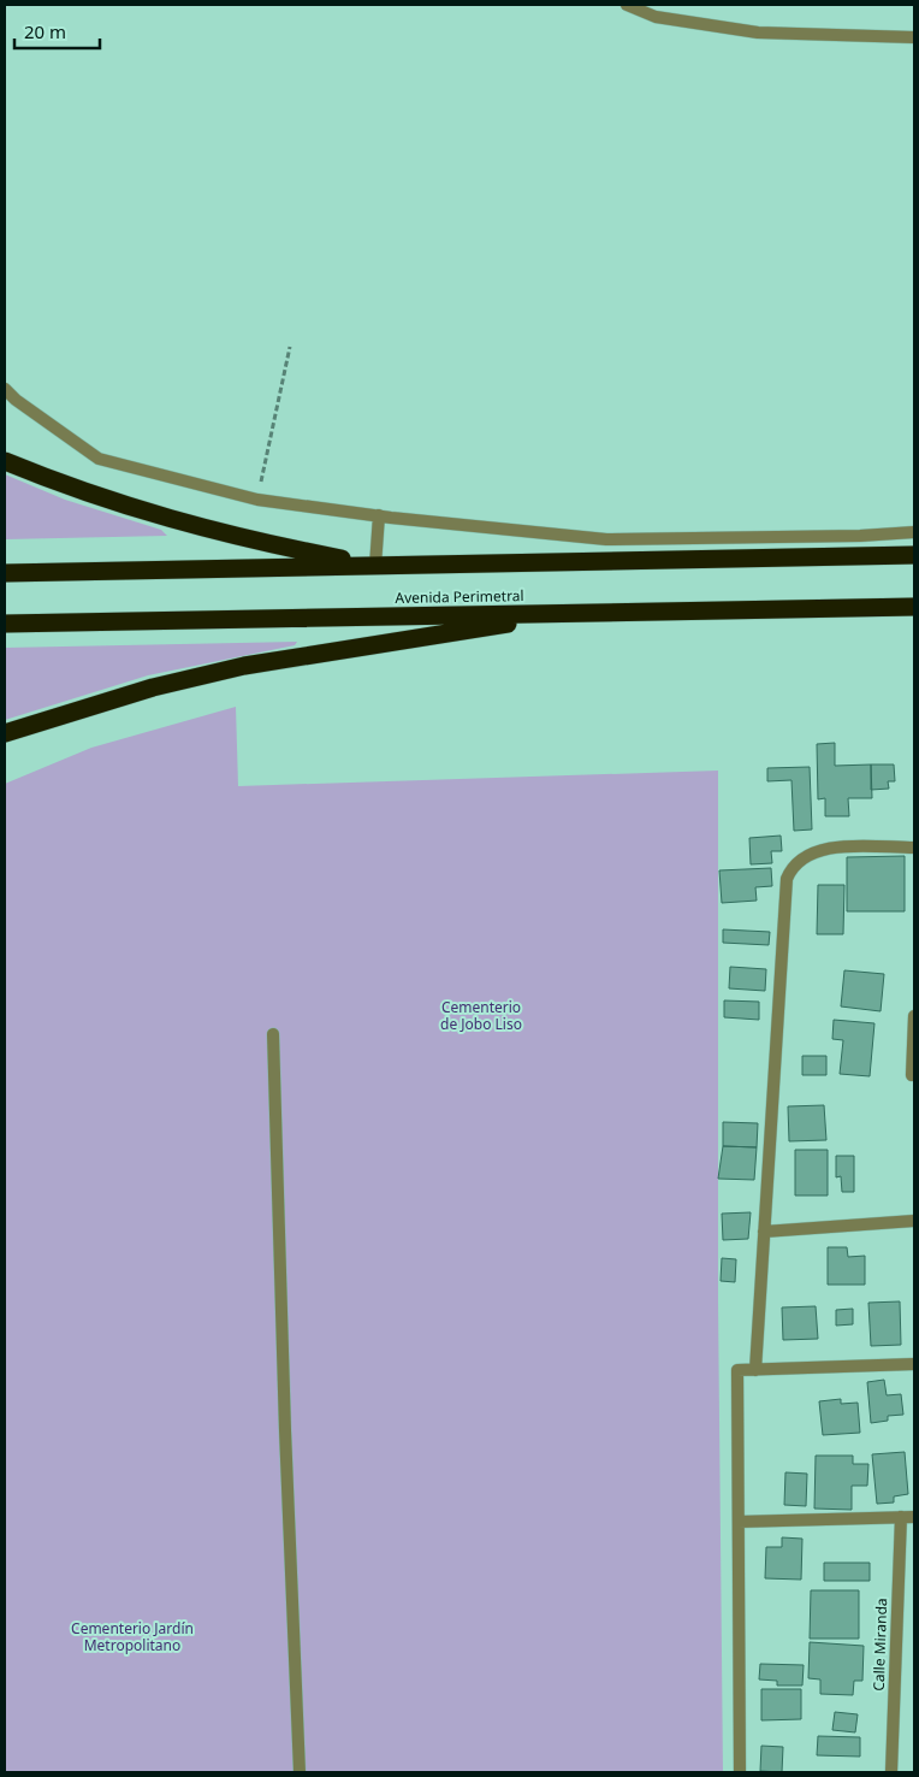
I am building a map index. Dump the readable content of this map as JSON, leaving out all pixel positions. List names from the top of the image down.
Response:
{
  "streets": {
    "highway": ["Avenida Perimetral"],
    "street": ["Calle Miranda"]
  },
  "parks": ["Cementerio de Jobo Liso", "Cementerio Jardín Metropolitano"],
  "scale_bar": "20 m"
}
